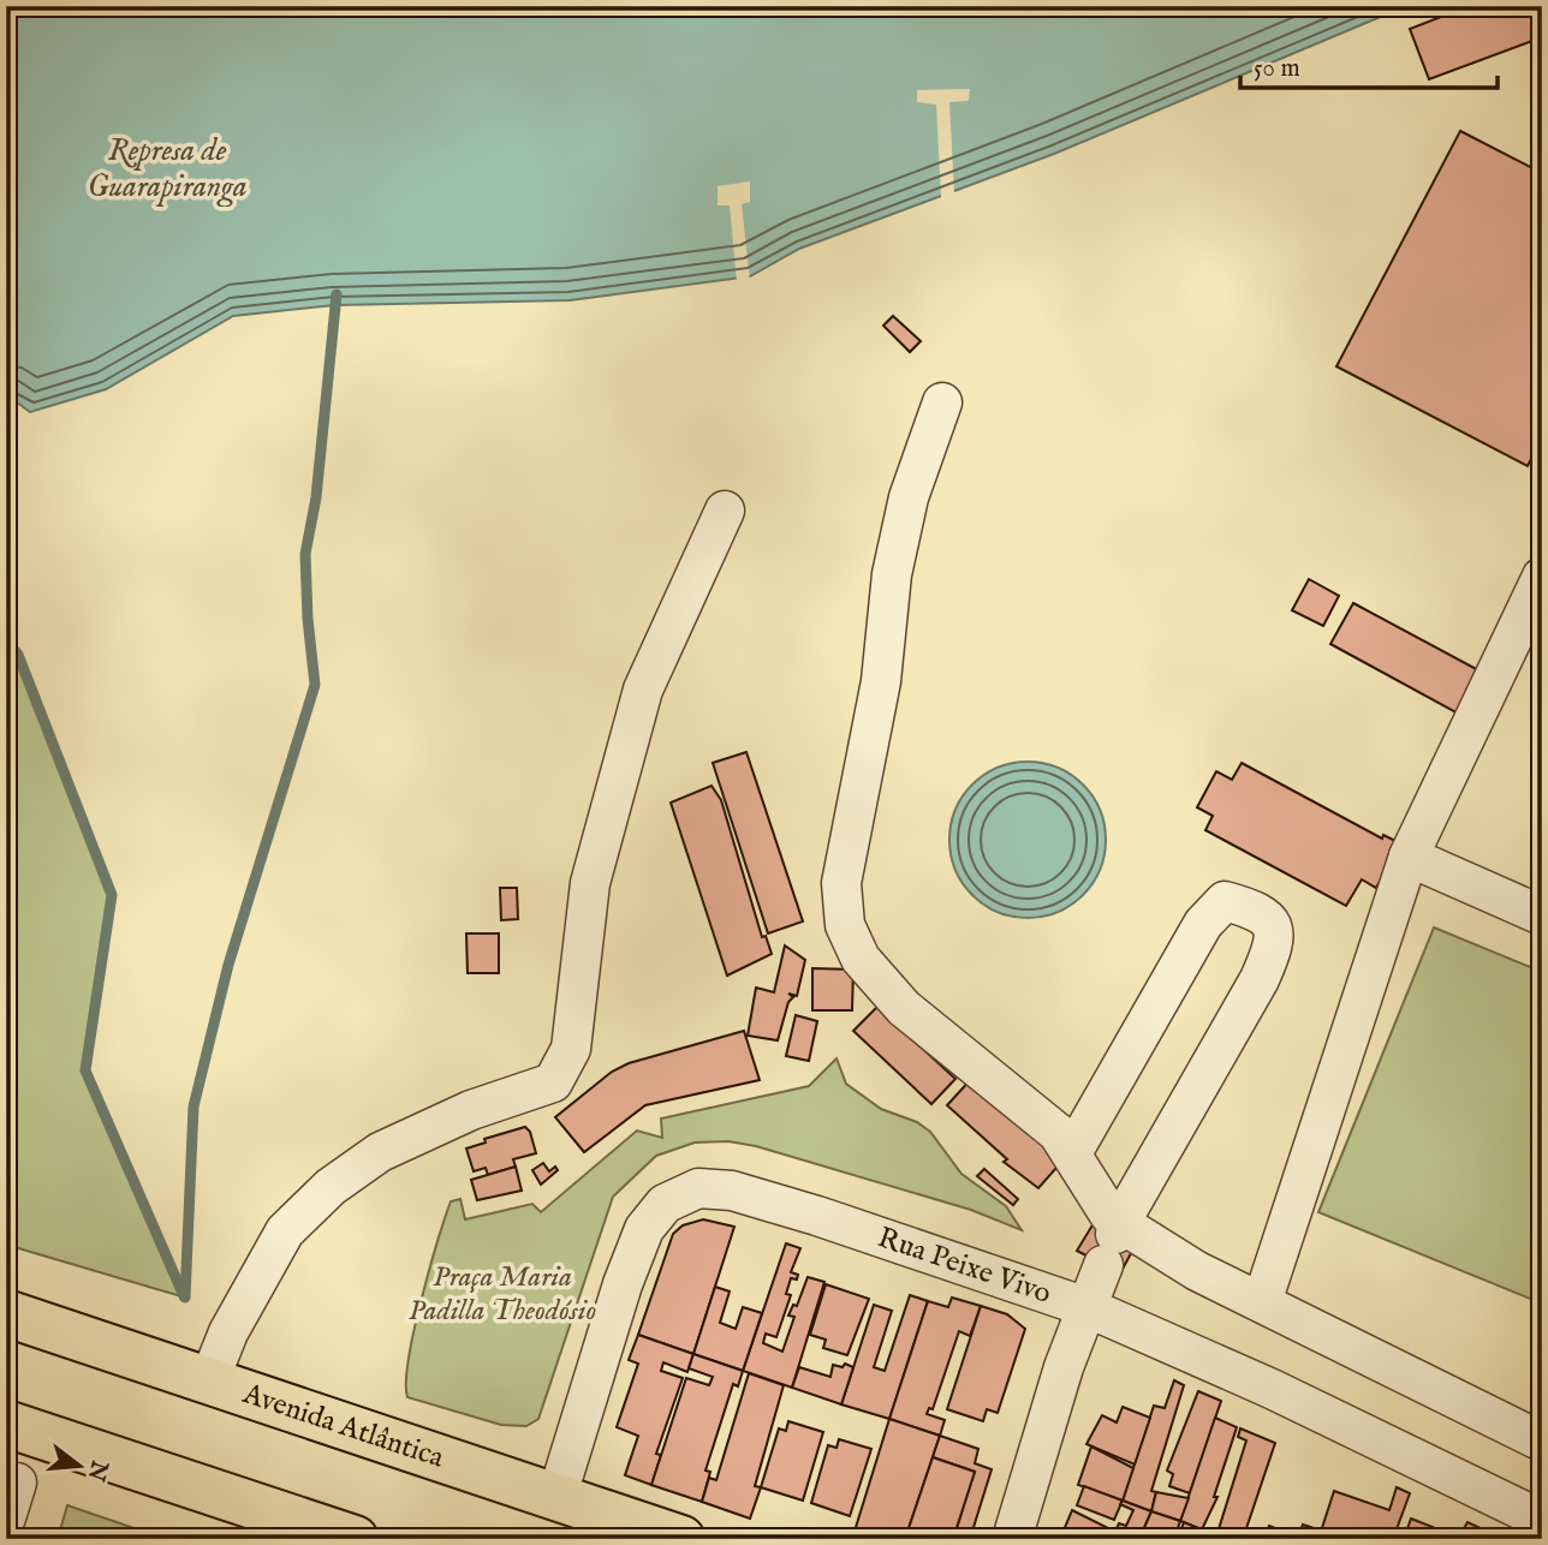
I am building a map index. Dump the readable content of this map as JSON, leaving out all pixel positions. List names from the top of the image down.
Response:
{
  "streets": {
    "main road": ["Avenida Atlântica"],
    "street": ["Rua Peixe Vivo"]
  },
  "crossings": [
    ["Rua Peixe Vivo", "Avenida Atlântica"]
  ],
  "water": ["Represa de Guarapiranga"],
  "parks": ["Praça Maria Padilla Theodósio"],
  "scale_bar": "50 m",
  "north": "right"
}
